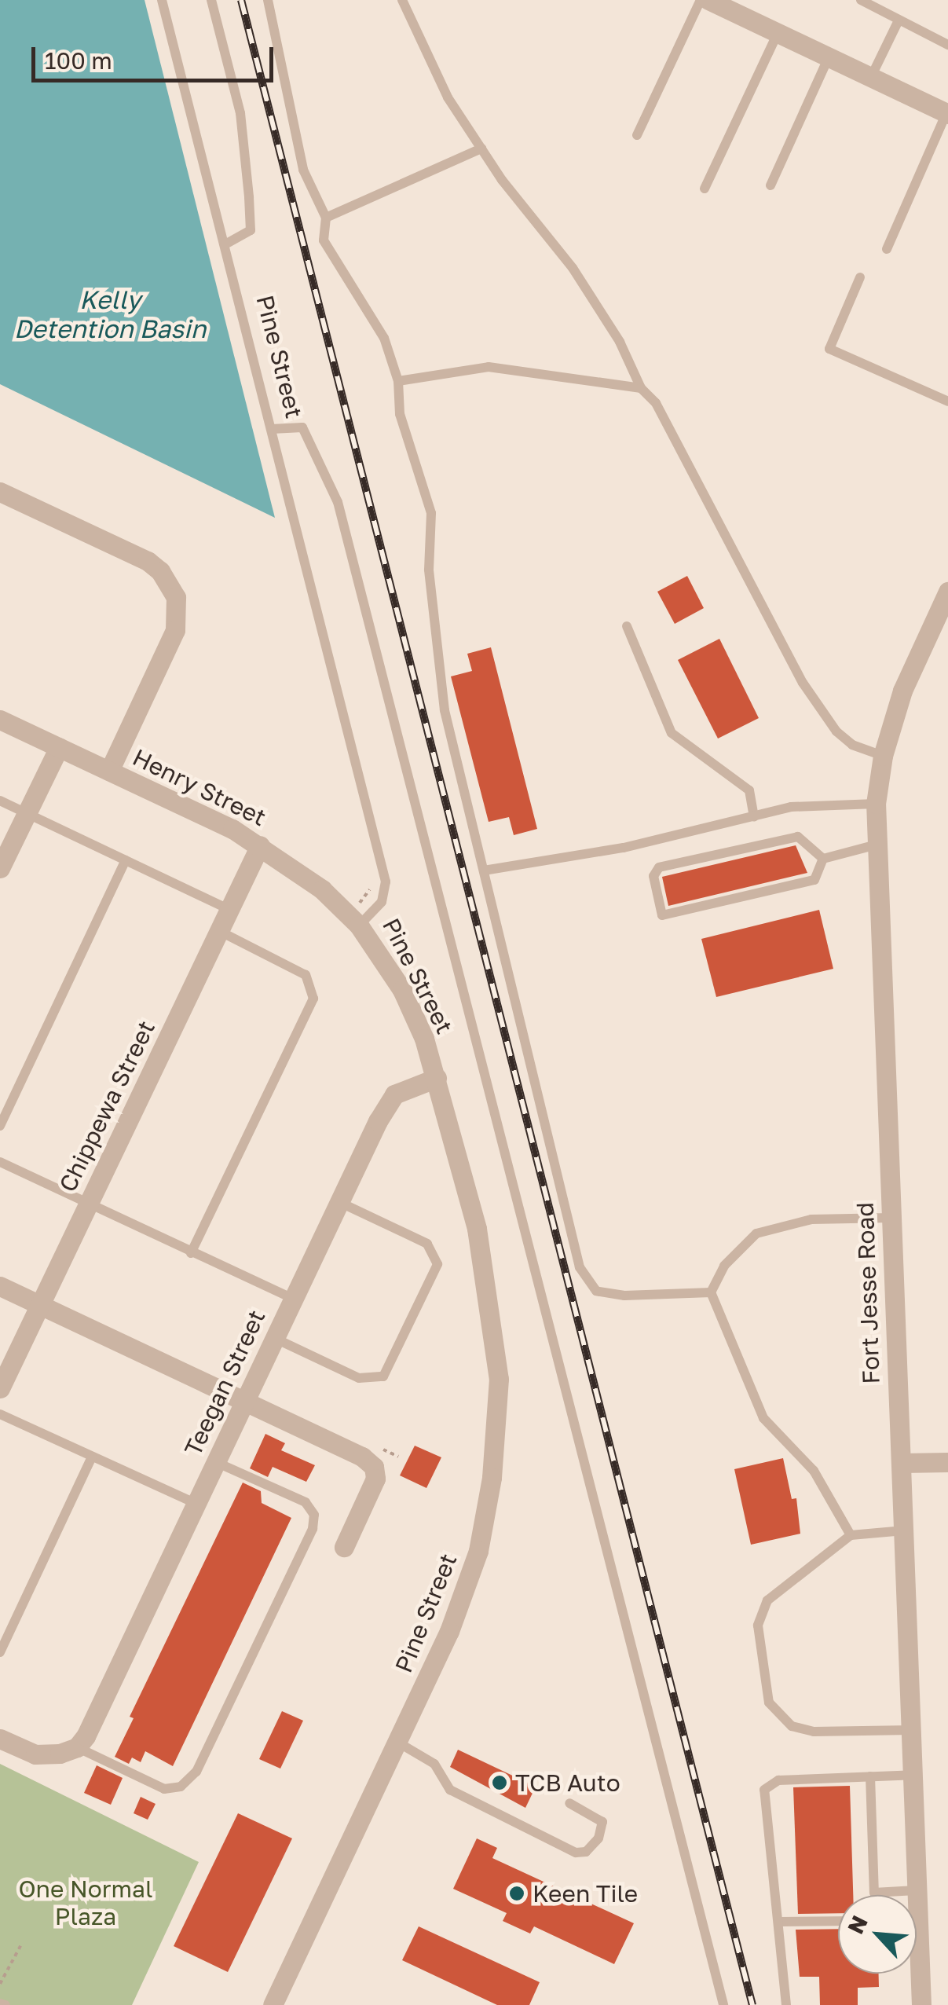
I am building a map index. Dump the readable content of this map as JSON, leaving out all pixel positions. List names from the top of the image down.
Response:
{
  "streets": {
    "street": [
      "Pine Street",
      "Henry Street",
      "Chippewa Street",
      "Fort Jesse Road",
      "Teegan Street"
    ]
  },
  "crossings": [
    ["Pine Street", "Henry Street"],
    ["Pine Street", "Teegan Street"],
    ["Henry Street", "Chippewa Street"]
  ],
  "water": ["Kelly Detention Basin"],
  "parks": ["One Normal Plaza"],
  "places": ["TCB Auto", "Keen Tile"],
  "scale_bar": "100 m",
  "north": "top left"
}
